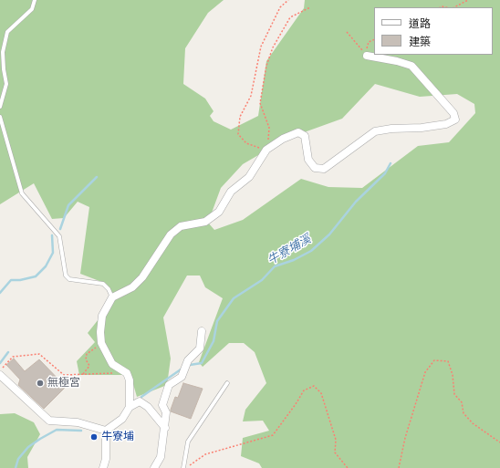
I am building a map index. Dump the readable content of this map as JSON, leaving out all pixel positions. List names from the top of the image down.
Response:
{
  "water": ["牛寮埔溪"],
  "places": ["無極宮", "牛寮埔"],
  "legend": ["道路", "建築"]
}
